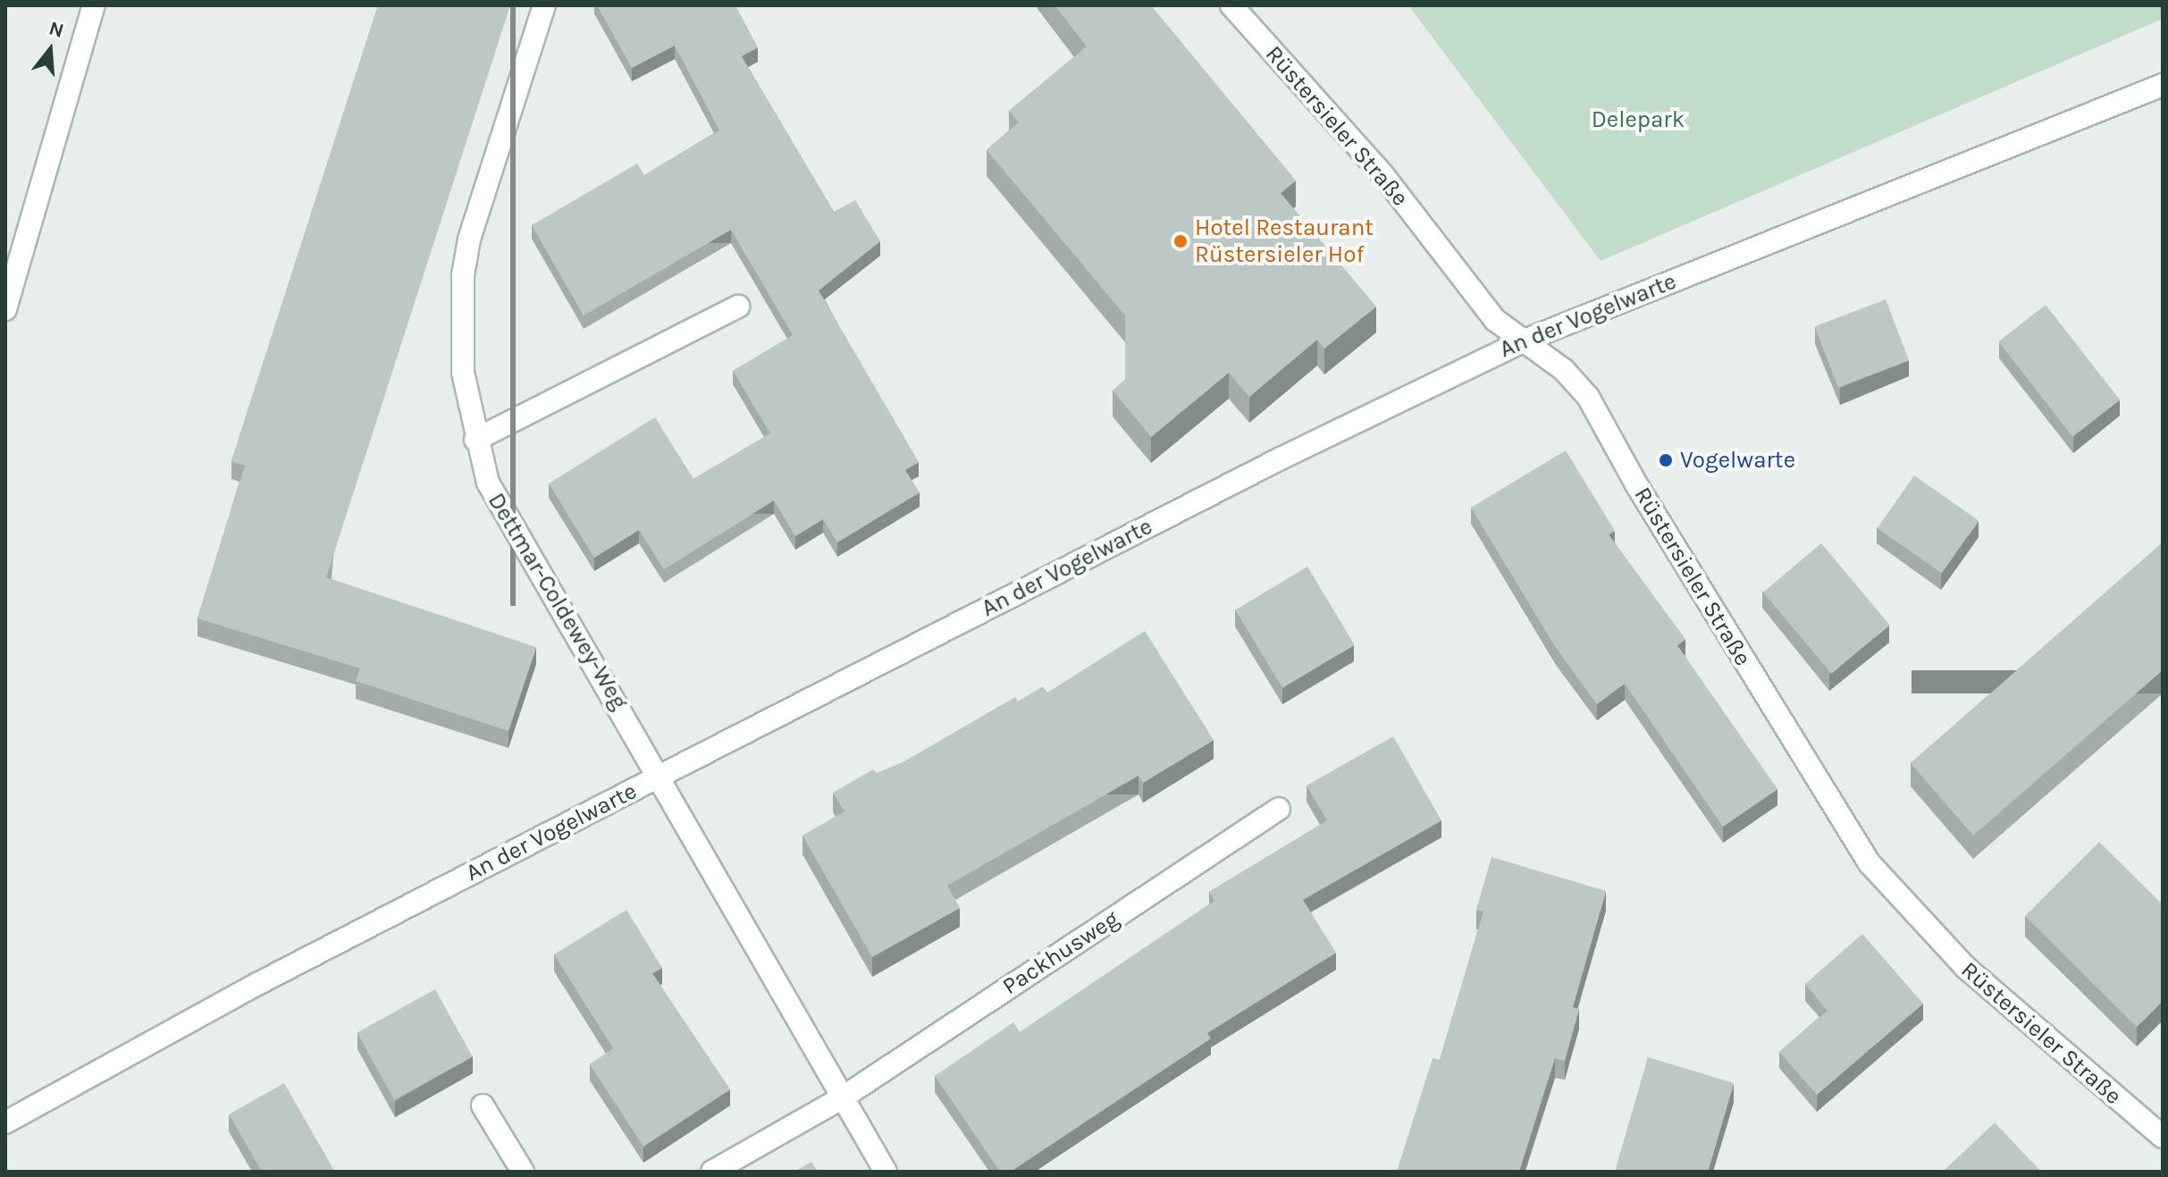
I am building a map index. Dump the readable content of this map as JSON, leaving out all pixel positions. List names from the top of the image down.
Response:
{
  "streets": {
    "street": [
      "Rüstersieler Straße",
      "An der Vogelwarte",
      "Dettmar-Coldewey-Weg",
      "Packhusweg"
    ]
  },
  "crossings": [
    ["Rüstersieler Straße", "An der Vogelwarte"],
    ["An der Vogelwarte", "Dettmar-Coldewey-Weg"]
  ],
  "parks": ["Delepark"],
  "places": ["Hotel Restaurant Rüstersieler Hof", "Vogelwarte"],
  "north": "top"
}
